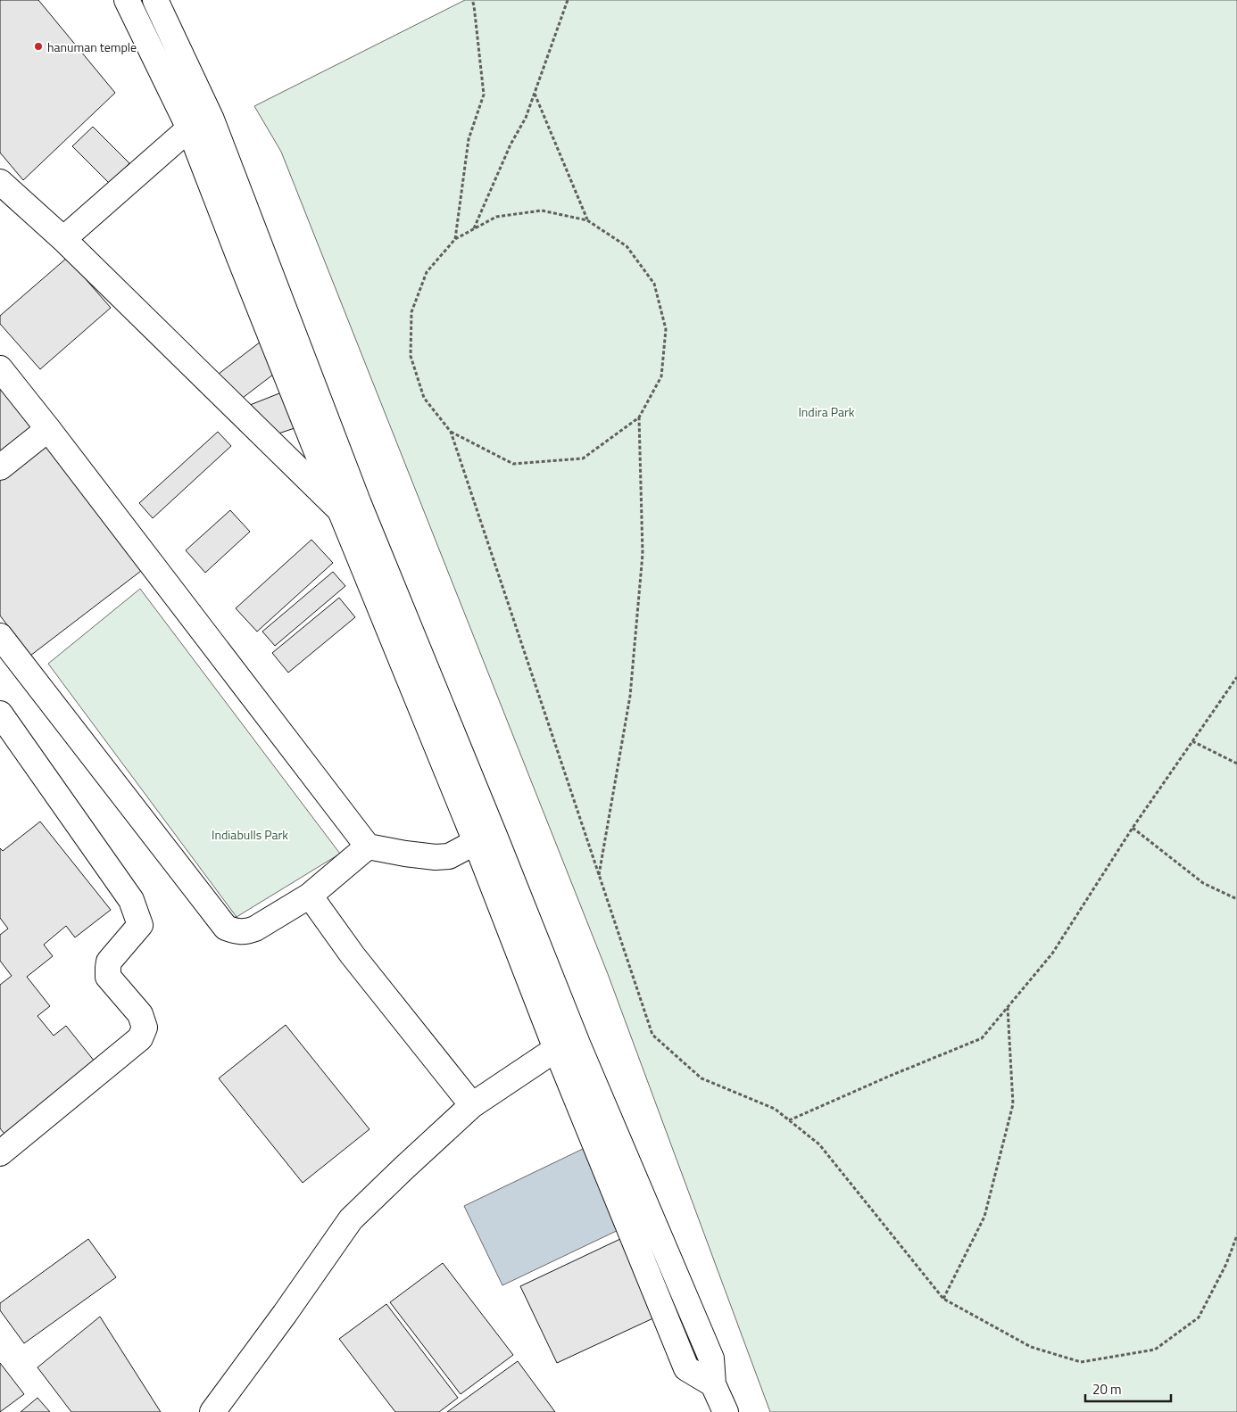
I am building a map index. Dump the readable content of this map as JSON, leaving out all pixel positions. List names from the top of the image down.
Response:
{
  "parks": ["Indira Park", "Indiabulls Park"],
  "places": ["hanuman temple"],
  "scale_bar": "20 m"
}
